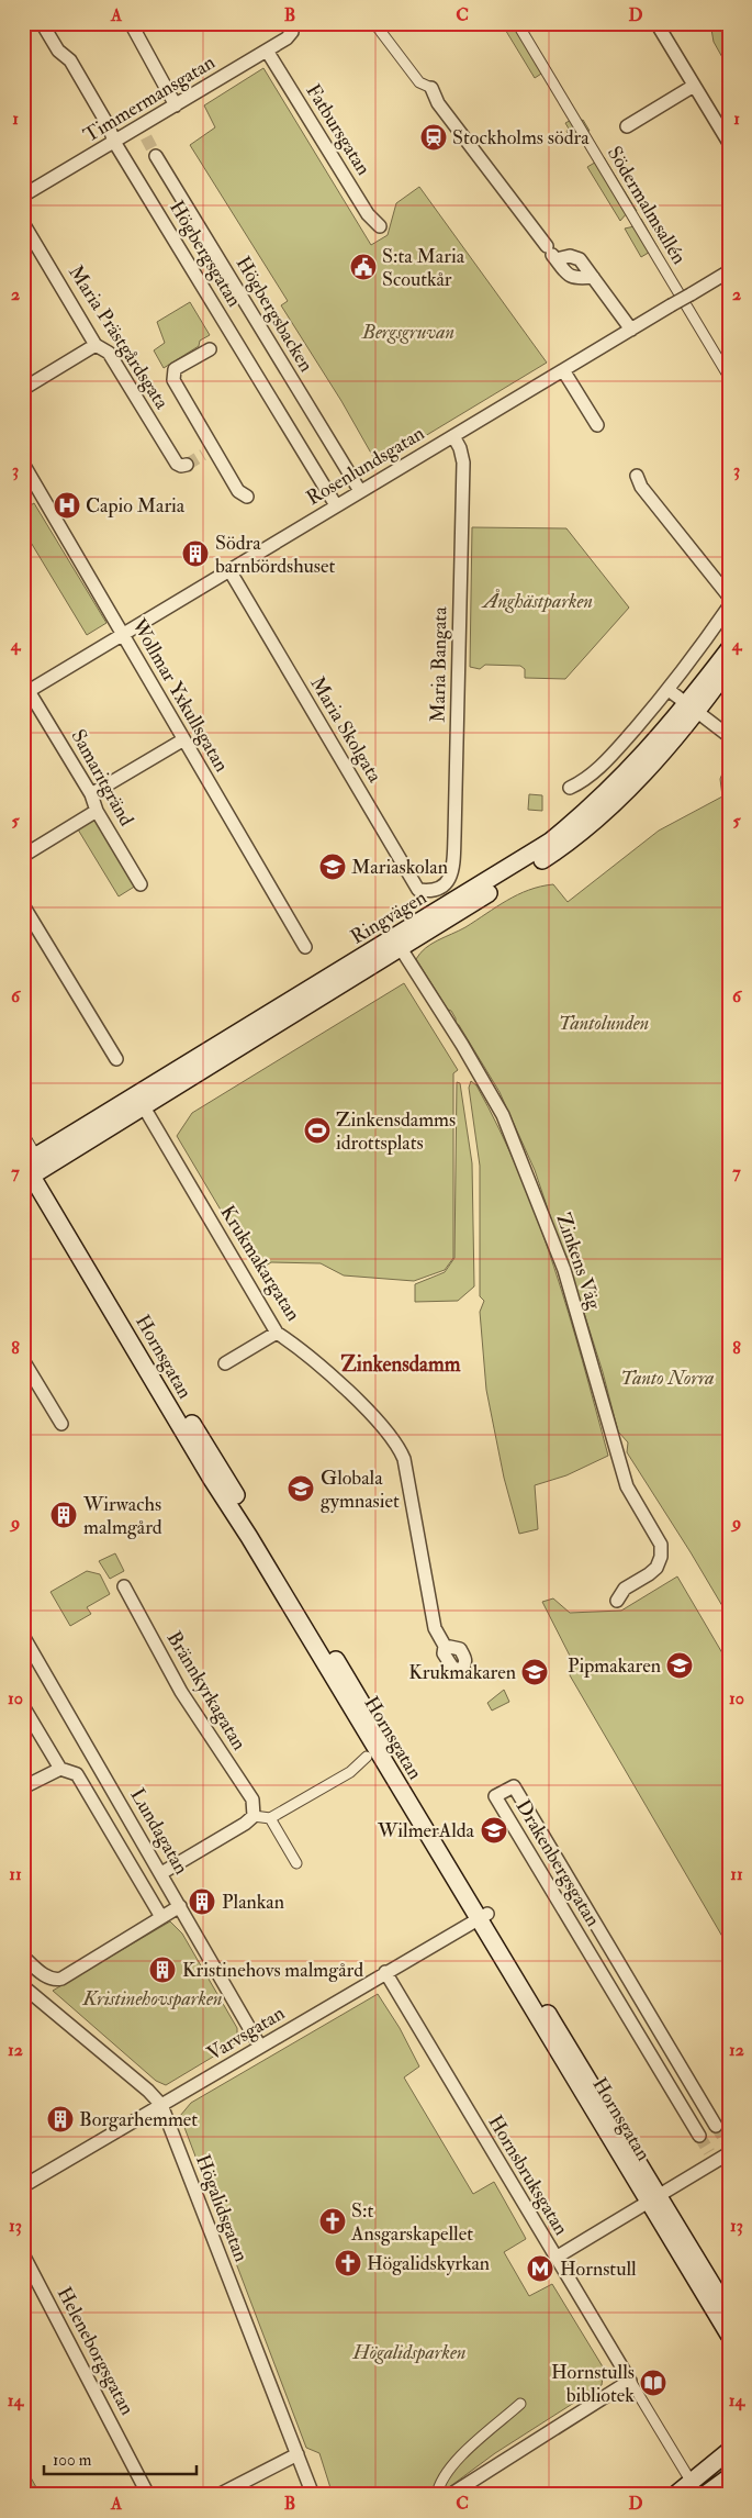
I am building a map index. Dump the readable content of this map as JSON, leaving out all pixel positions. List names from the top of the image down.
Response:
{
  "streets": {
    "main road": ["Ringvägen", "Hornsgatan"],
    "street": [
      "Timmermansgatan",
      "Fatbursgatan",
      "Södermalmsallén",
      "Högbergsgatan",
      "Högbergsbacken",
      "Maria Prästgårdsgata",
      "Rosenlundsgatan",
      "Maria Bangata",
      "Wollmar Yxkullsgatan",
      "Maria Skolgata",
      "Samaritgränd",
      "Zinkens Väg",
      "Krukmakargatan",
      "Brännkyrkagatan",
      "Lundagatan",
      "Drakenbergsgatan",
      "Varvsgatan",
      "Hornsbruksgatan",
      "Högalidsgatan",
      "Heleneborgsgatan"
    ]
  },
  "crossings": [
    ["Timmermansgatan", "Fatbursgatan"],
    ["Timmermansgatan", "Högbergsgatan"],
    ["Högbergsgatan", "Rosenlundsgatan"],
    ["Högbergsbacken", "Rosenlundsgatan"],
    ["Rosenlundsgatan", "Maria Bangata"],
    ["Rosenlundsgatan", "Wollmar Yxkullsgatan"],
    ["Rosenlundsgatan", "Maria Skolgata"],
    ["Rosenlundsgatan", "Samaritgränd"],
    ["Maria Bangata", "Maria Skolgata"],
    ["Ringvägen", "Zinkens Väg"],
    ["Ringvägen", "Krukmakargatan"],
    ["Ringvägen", "Hornsgatan"],
    ["Hornsgatan", "Varvsgatan"],
    ["Lundagatan", "Varvsgatan"],
    ["Varvsgatan", "Hornsbruksgatan"],
    ["Varvsgatan", "Högalidsgatan"]
  ],
  "districts": ["Zinkensdamm"],
  "parks": [
    "Bergsgruvan",
    "Ånghästparken",
    "Tantolunden",
    "Tanto Norra",
    "Kristinehovsparken",
    "Högalidsparken"
  ],
  "places": {
    "station": ["Stockholms södra"],
    "public building": ["S:ta Maria Scoutkår"],
    "hospital": ["Capio Maria"],
    "building": [
      "Södra barnbördshuset",
      "Wirwachs malmgård",
      "Plankan",
      "Kristinehovs malmgård",
      "Borgarhemmet"
    ],
    "school or university": [
      "Mariaskolan",
      "Globala gymnasiet",
      "Pipmakaren",
      "Krukmakaren",
      "WilmerAlda"
    ],
    "sports": ["Zinkensdamms idrottsplats"],
    "church": ["S:t Ansgarskapellet", "Högalidskyrkan"],
    "metro station": ["Hornstull"],
    "library": ["Hornstulls bibliotek"]
  },
  "scale_bar": "100 m",
  "grid": {
    "columns": [
      "A",
      "B",
      "C",
      "D"
    ],
    "rows": [
      "1",
      "2",
      "3",
      "4",
      "5",
      "6",
      "7",
      "8",
      "9",
      "10",
      "11",
      "12",
      "13",
      "14"
    ]
  }
}
